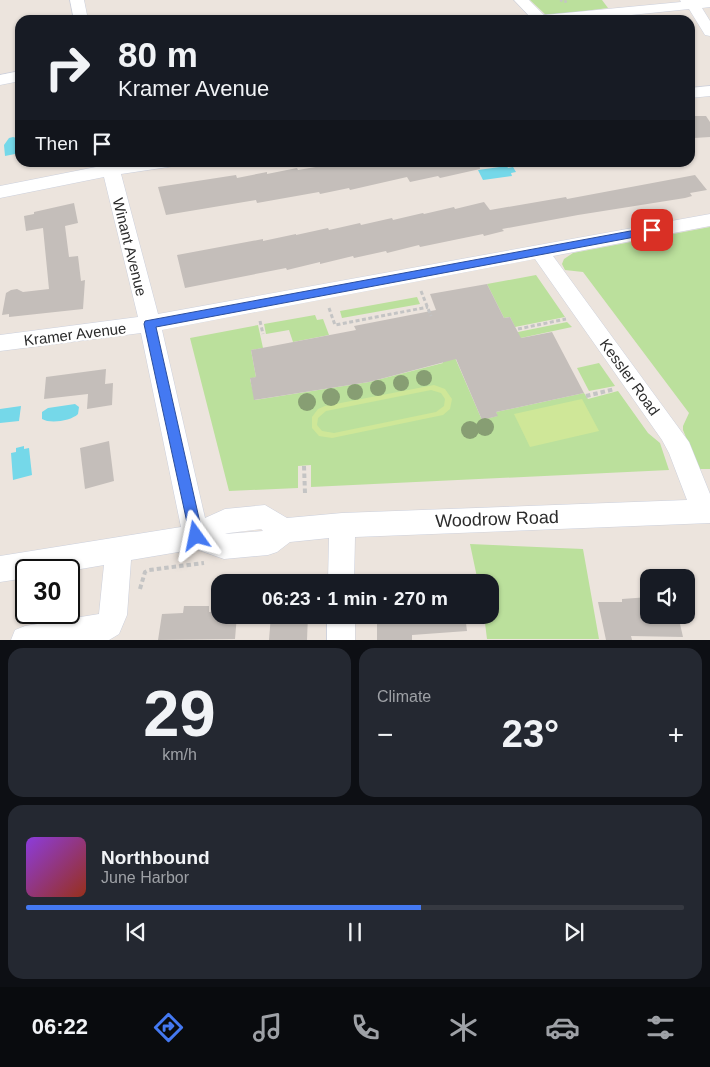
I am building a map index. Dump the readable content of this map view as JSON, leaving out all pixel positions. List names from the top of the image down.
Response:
{
  "streets": {
    "street": [
      "Winant Avenue",
      "Kramer Avenue",
      "Kessler Road",
      "Woodrow Road"
    ]
  },
  "crossings": [
    ["Winant Avenue", "Kramer Avenue"],
    ["Winant Avenue", "Woodrow Road"],
    ["Kramer Avenue", "Kessler Road"],
    ["Kessler Road", "Woodrow Road"]
  ],
  "page": {
    "turn": ["80 m", "Kramer Avenue"],
    "then": "Then",
    "limit": "30",
    "trip": "06:23 · 1 min · 270 m",
    "tile": [
      ["29", "km/h"],
      "Climate"
    ],
    "heat": ["−", "23°", "+"],
    "song": ["Northbound", "June Harbor"],
    "tabs": "06:22"
  }
}
